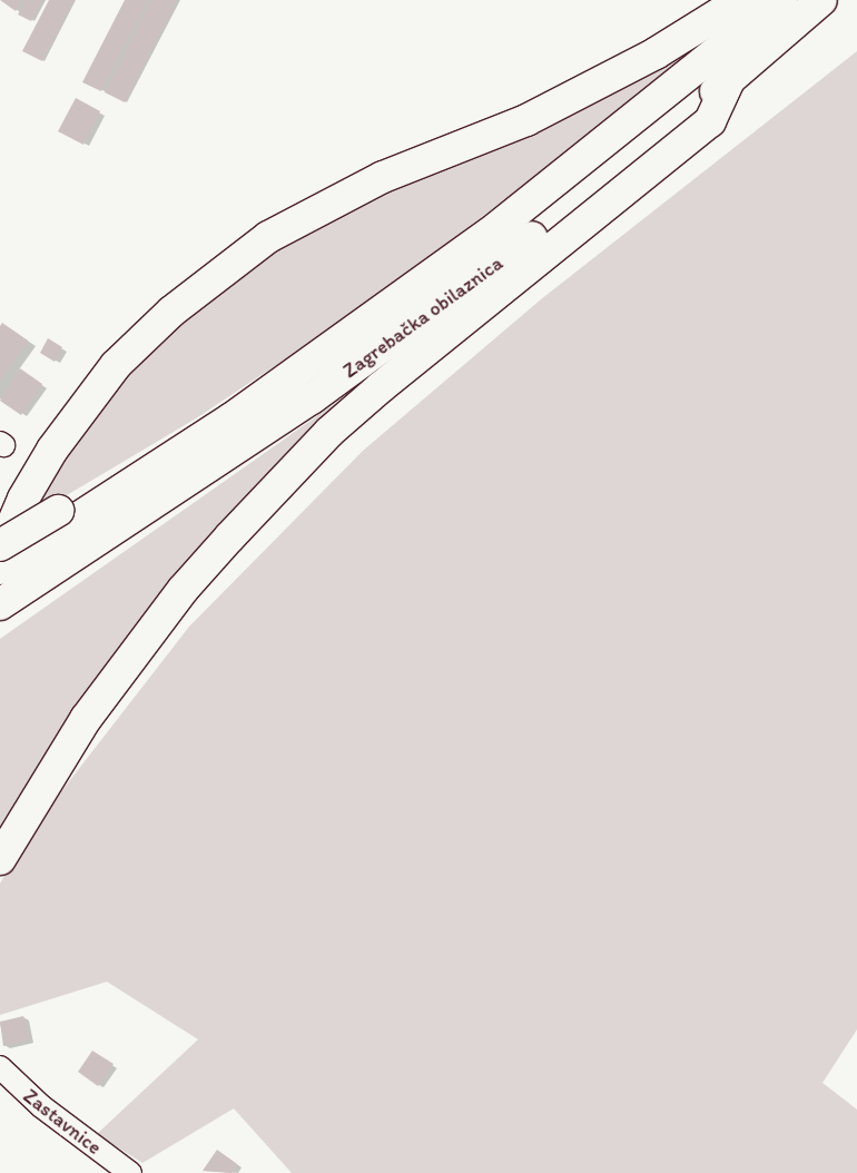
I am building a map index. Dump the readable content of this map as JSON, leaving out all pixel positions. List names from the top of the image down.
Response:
{
  "streets": {
    "highway": ["Zagrebačka obilaznica"],
    "street": ["Zastavnice"]
  }
}
